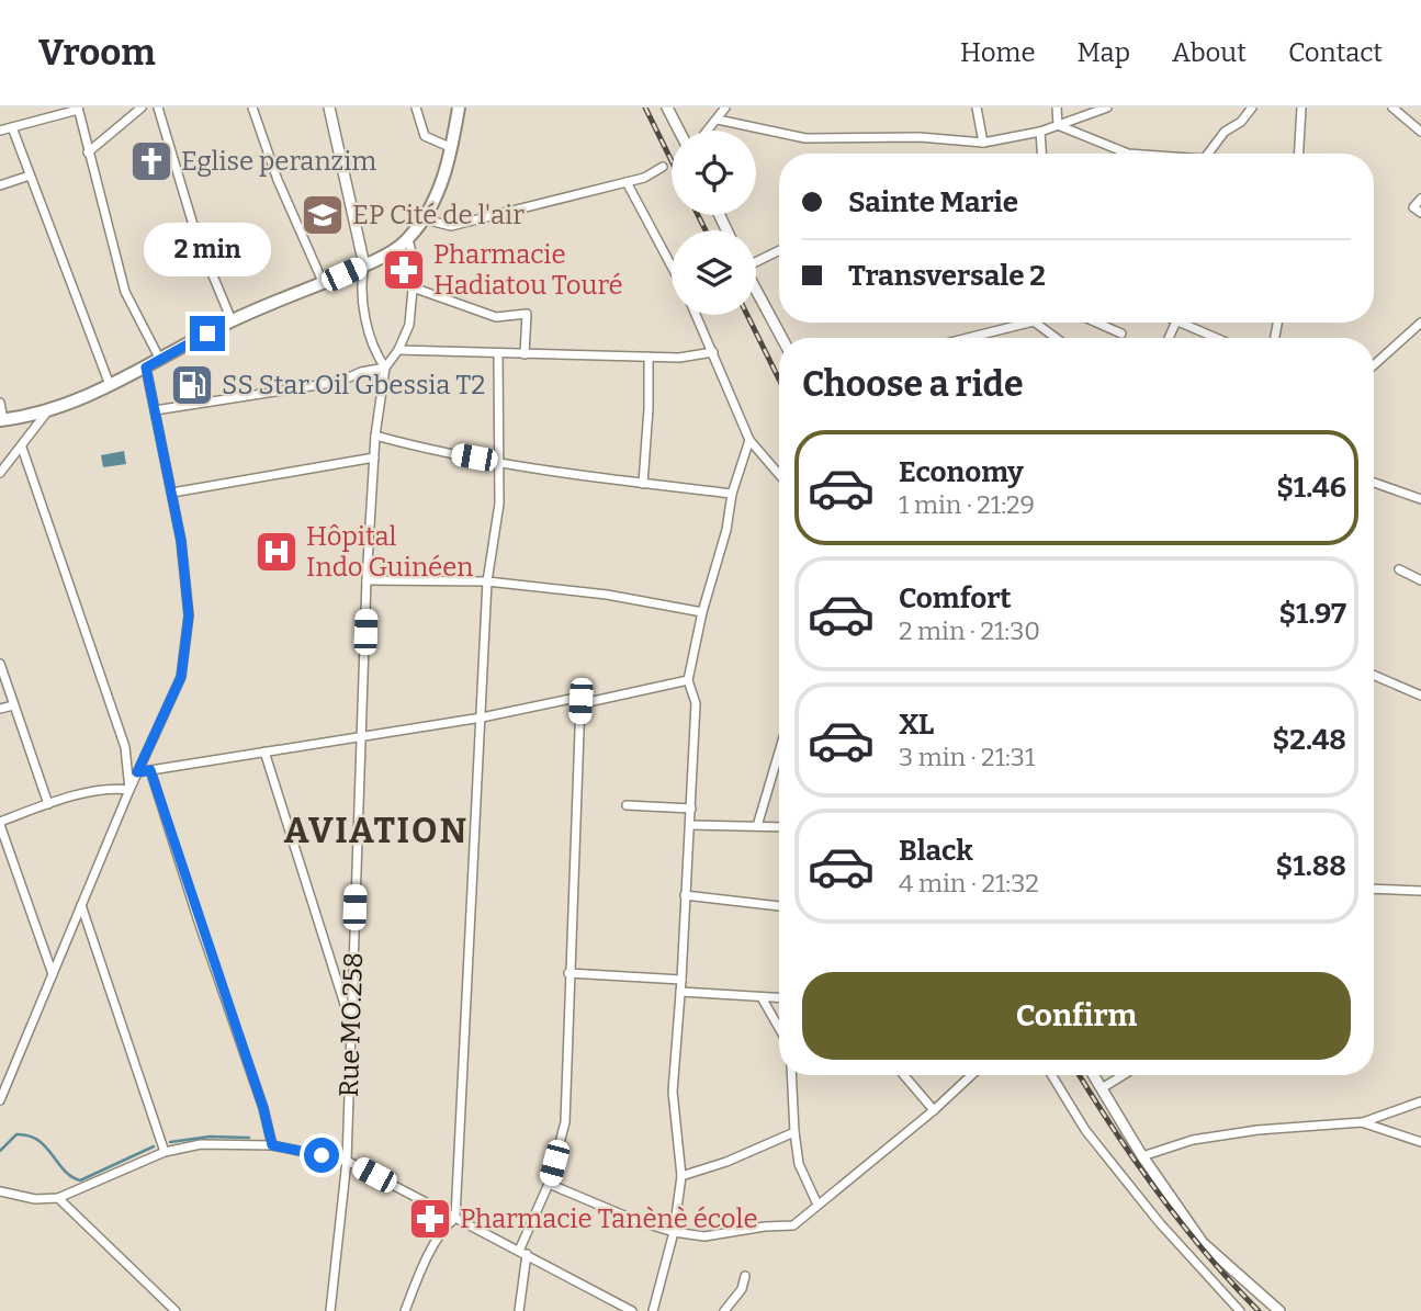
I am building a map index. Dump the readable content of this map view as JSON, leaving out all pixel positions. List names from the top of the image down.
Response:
{
  "streets": {
    "street": ["Rue MO.258"]
  },
  "districts": ["AVIATION"],
  "places": {
    "church": ["Eglise peranzim"],
    "school or university": ["EP Cité de l'air"],
    "pharmacy": ["Pharmacie Hadiatou Touré", "Pharmacie Tanènè école"],
    "fuel station": ["SS Star Oil Gbessia T2"],
    "hospital": ["Hôpital Indo Guinéen"]
  },
  "page": {
    "header": "Vroom",
    "nav": [
      "Home",
      "Map",
      "About",
      "Contact"
    ],
    "banner": ["Sainte Marie", "Transversale 2"],
    "bubble": "2 min",
    "heading": "Choose a ride",
    "list": [
      {
        "name": "Economy",
        "note": "1 min · 21:29",
        "value": "$1.46"
      },
      {
        "name": "Comfort",
        "note": "2 min · 21:30",
        "value": "$1.97"
      },
      {
        "name": "XL",
        "note": "3 min · 21:31",
        "value": "$2.48"
      },
      {
        "name": "Black",
        "note": "4 min · 21:32",
        "value": "$1.88"
      }
    ],
    "buttons": "Confirm"
  }
}
